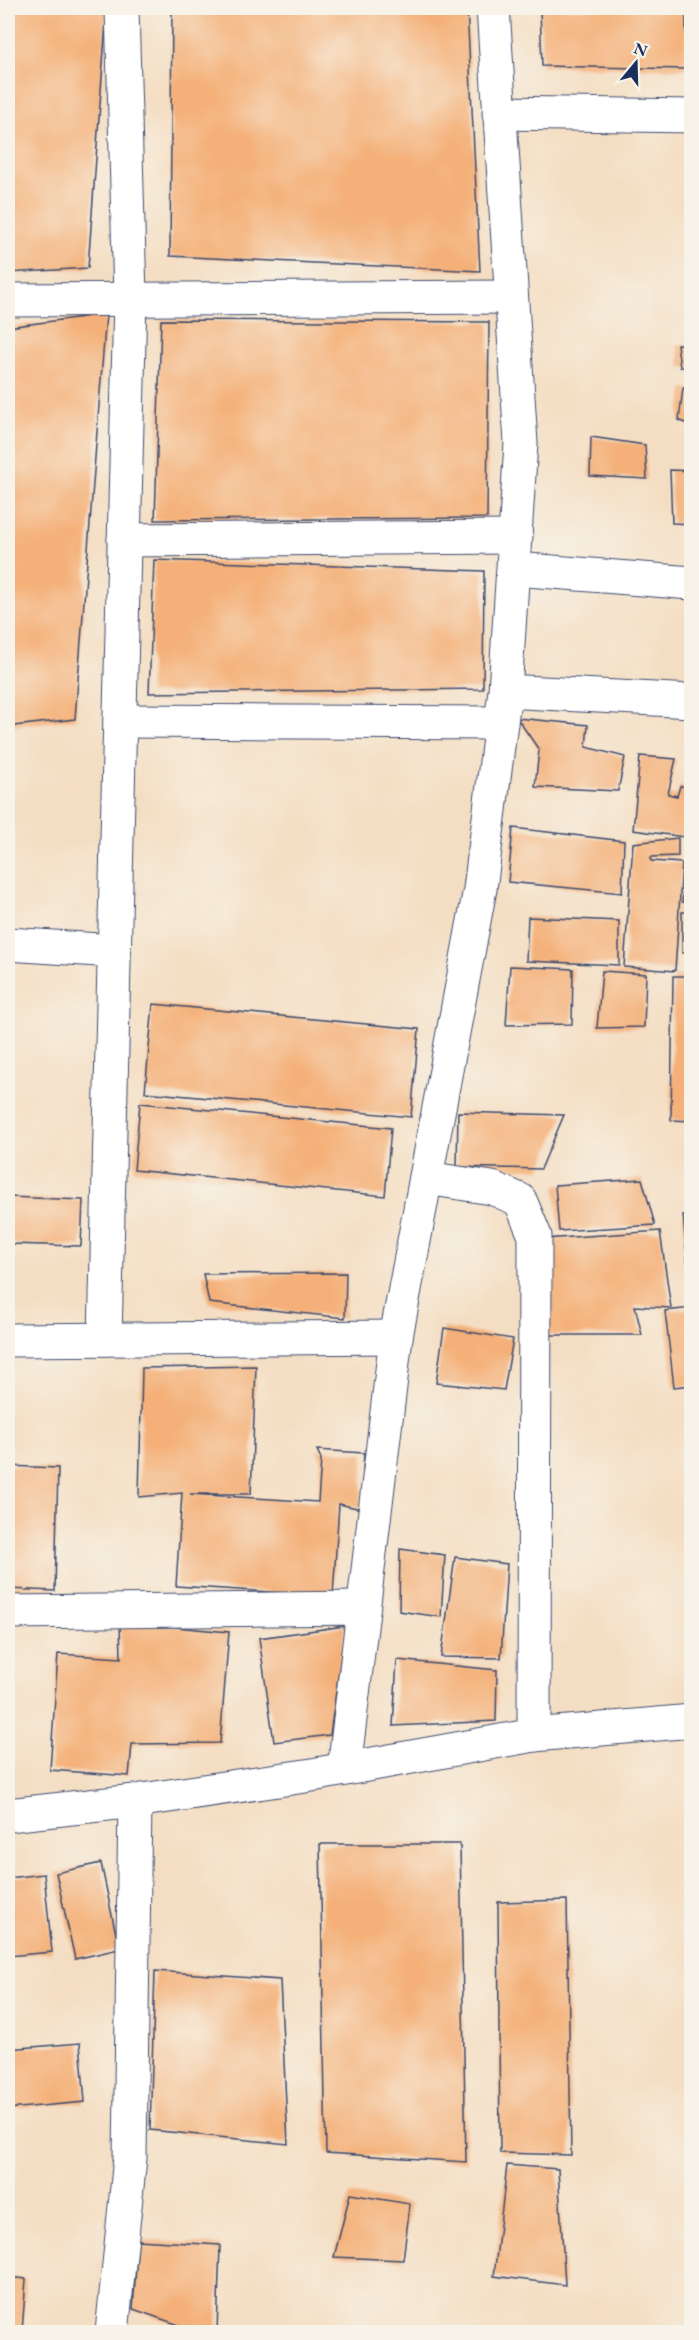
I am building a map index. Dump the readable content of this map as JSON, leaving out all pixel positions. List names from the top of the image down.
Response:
{
  "north": "top"
}
